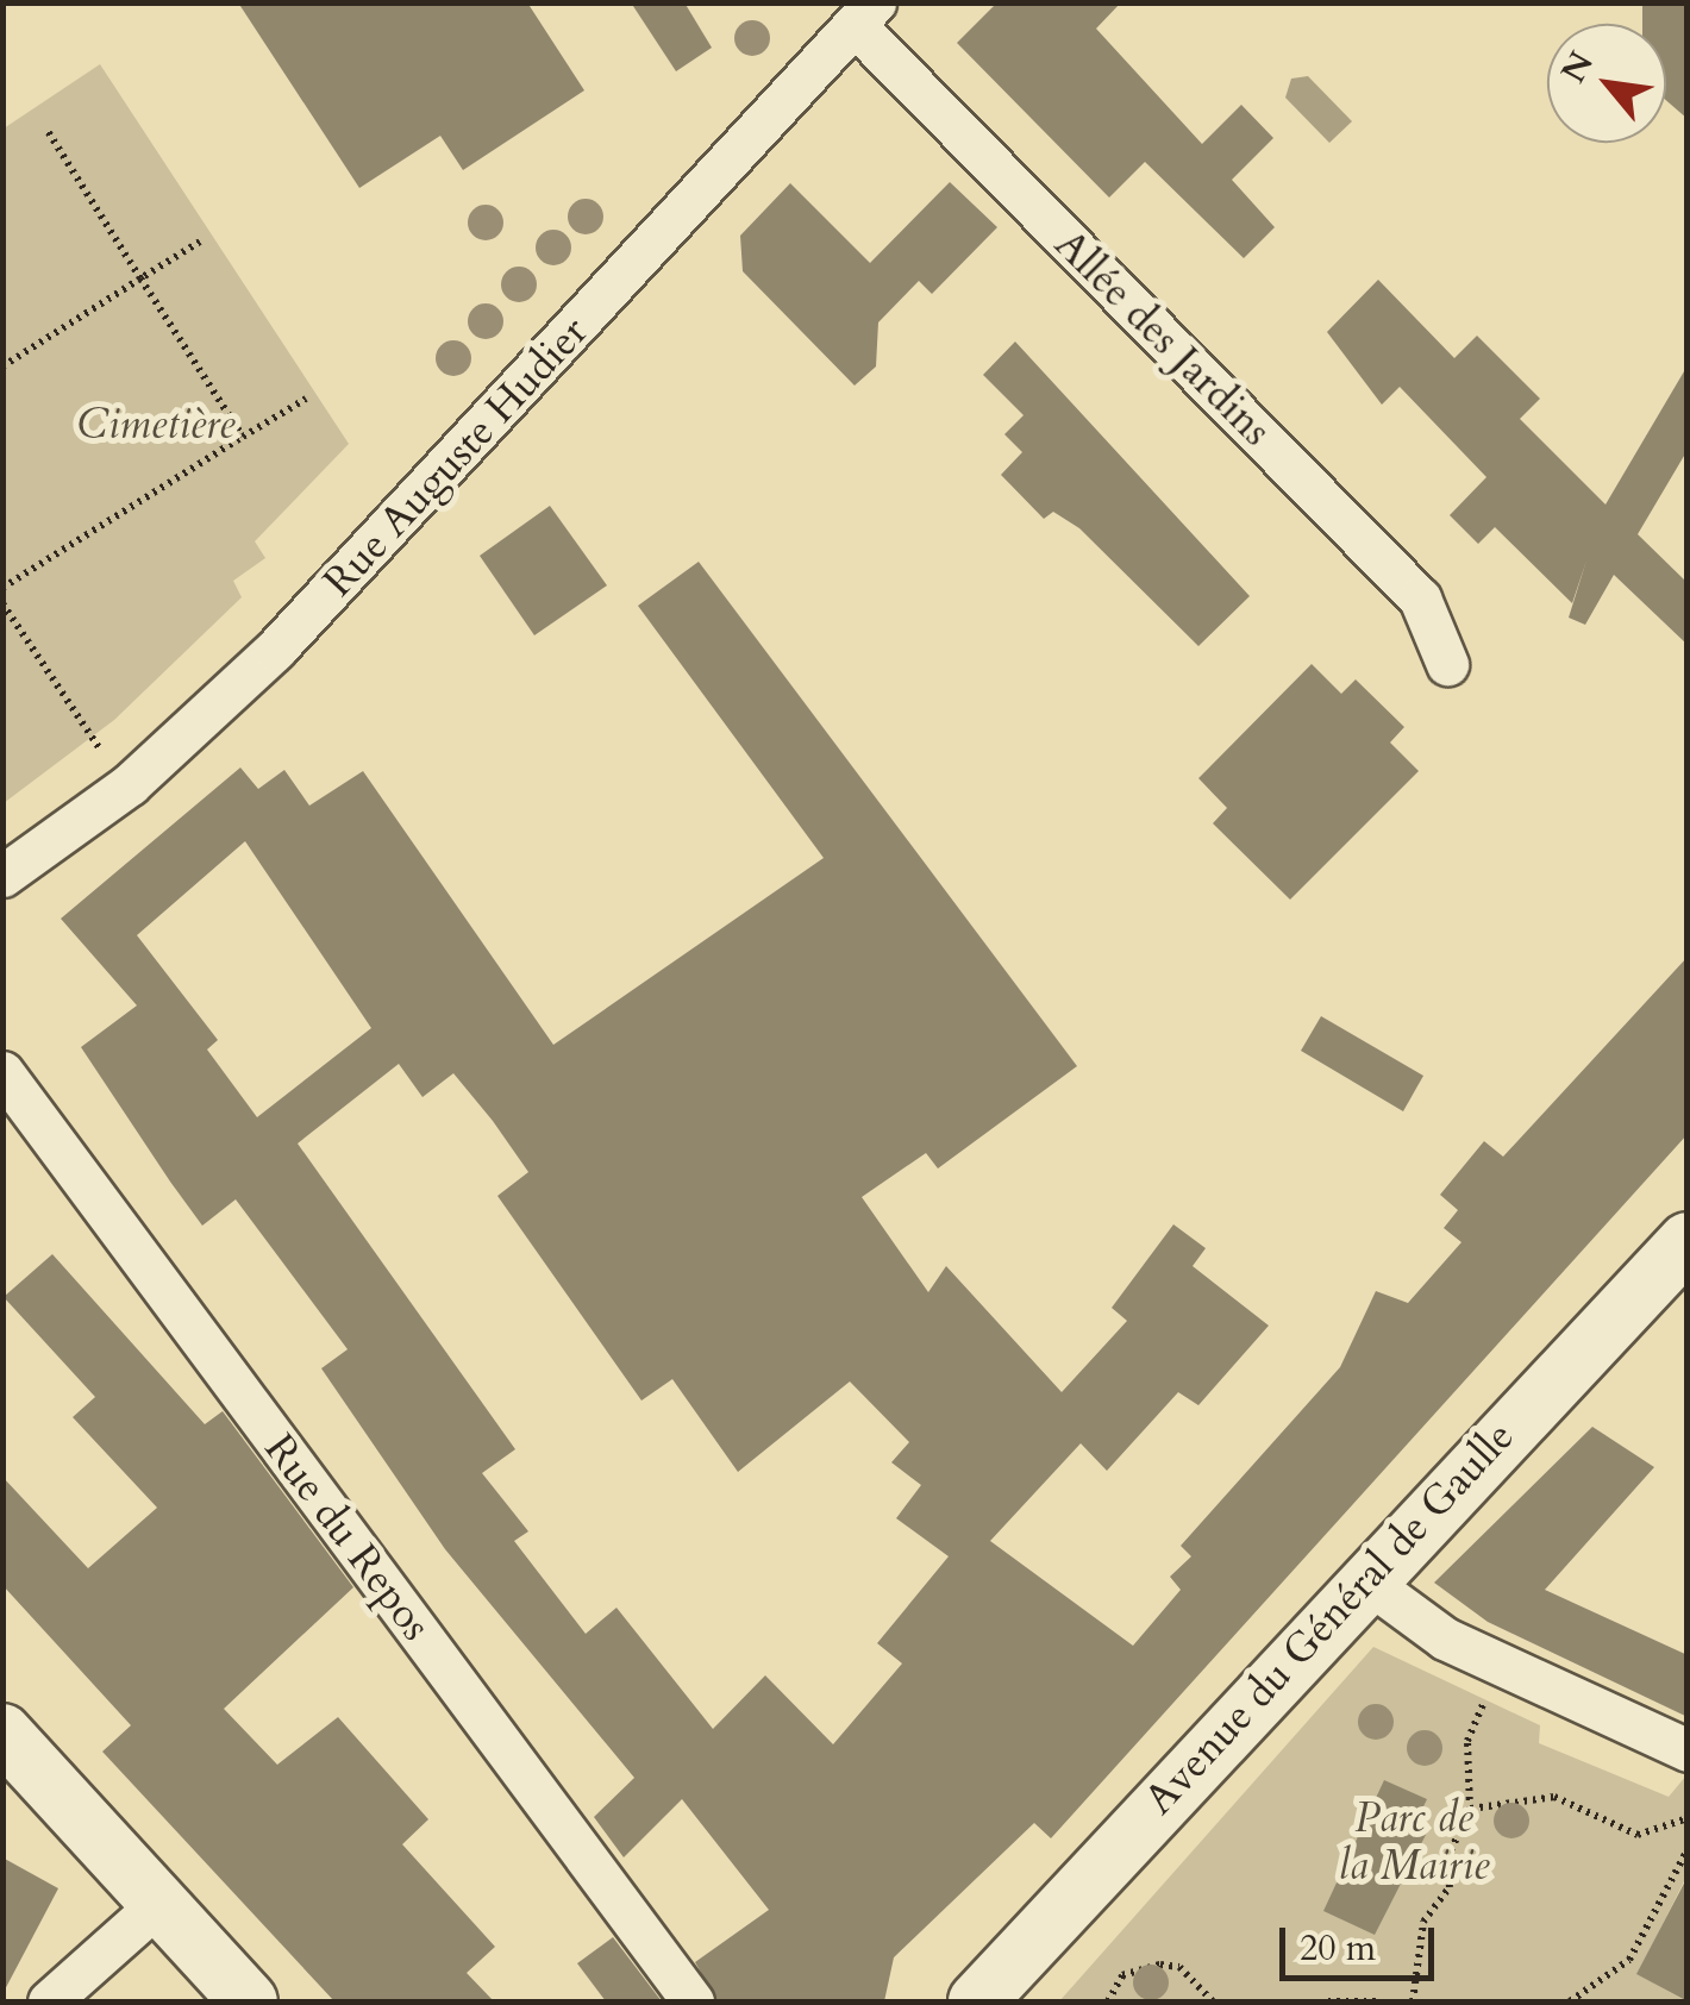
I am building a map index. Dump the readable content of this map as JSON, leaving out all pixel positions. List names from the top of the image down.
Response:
{
  "streets": {
    "main road": ["Avenue du Général de Gaulle"],
    "street": ["Allée des Jardins", "Rue Auguste Hudier", "Rue du Repos"]
  },
  "crossings": [
    ["Allée des Jardins", "Rue Auguste Hudier"]
  ],
  "parks": ["Cimetière", "Parc de la Mairie"],
  "scale_bar": "20 m",
  "north": "top left"
}
